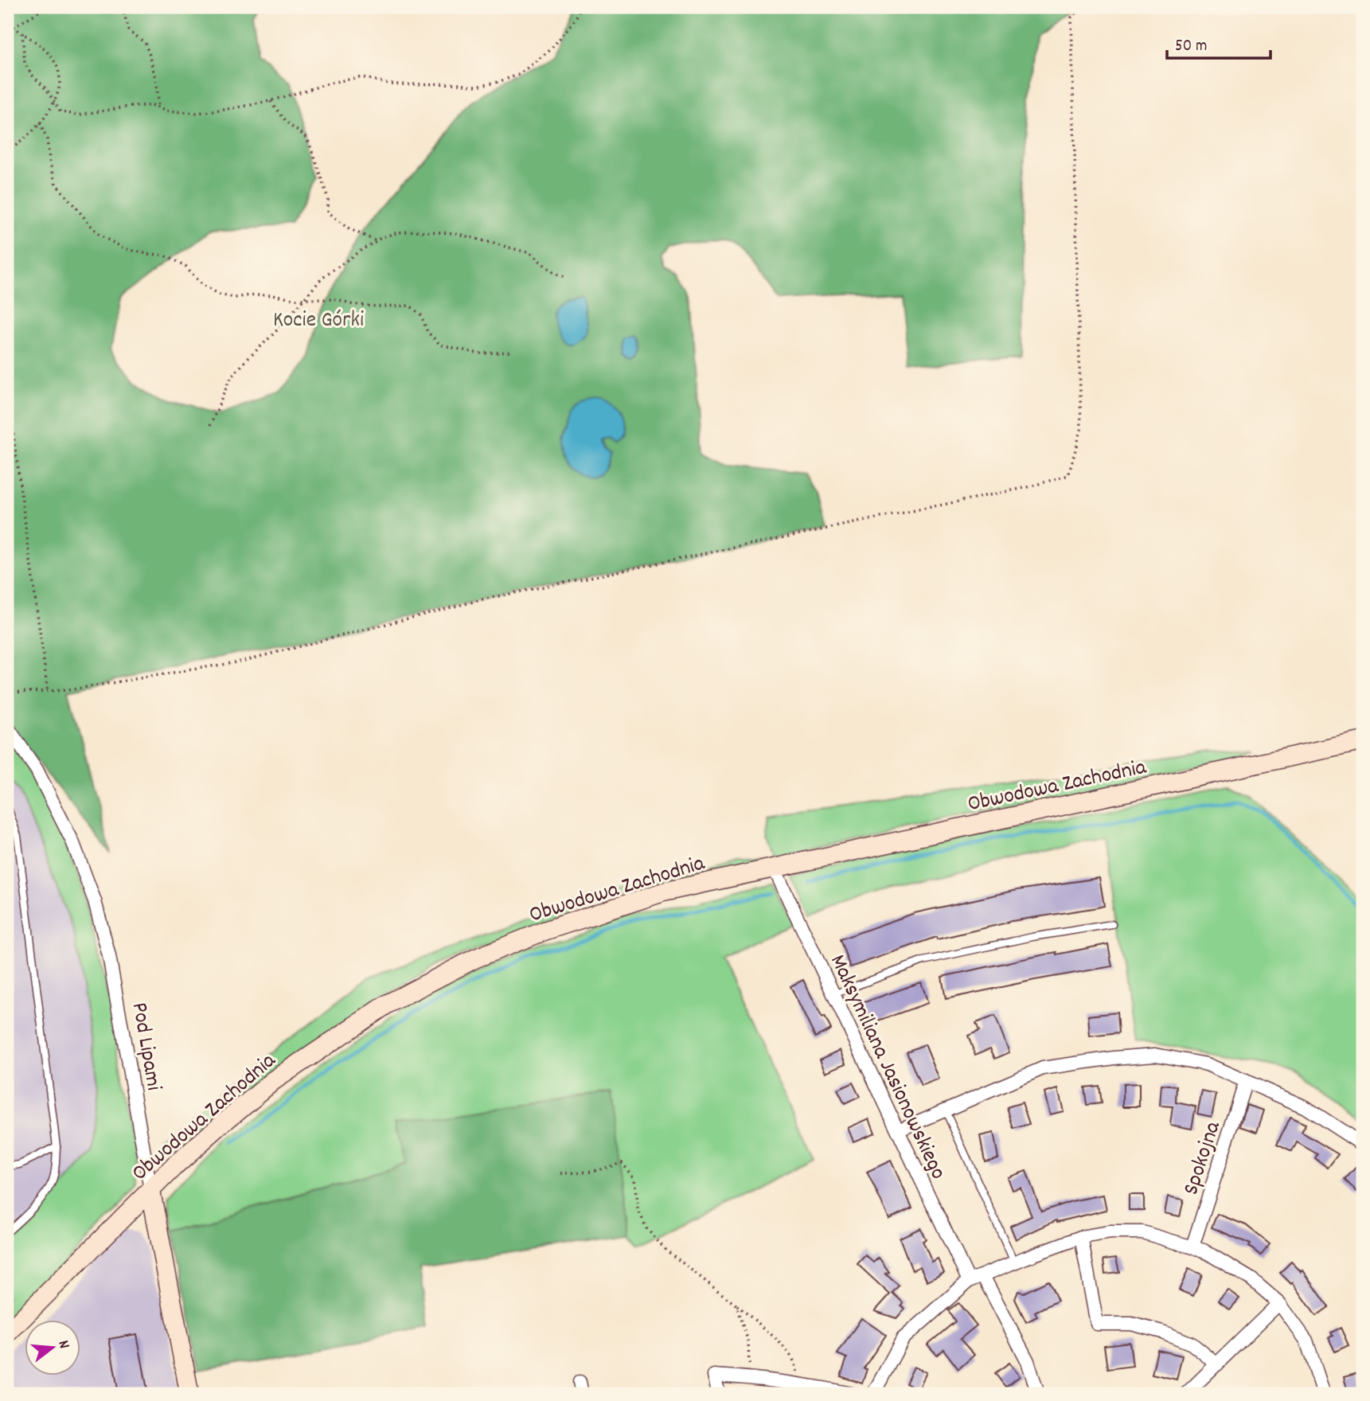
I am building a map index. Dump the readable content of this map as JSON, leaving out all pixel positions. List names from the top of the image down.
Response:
{
  "streets": {
    "main road": ["Obwodowa Zachodnia", "Pod Lipami"],
    "street": ["Maksymiliana Jasionowskiego", "Spokojna"]
  },
  "crossings": [
    ["Obwodowa Zachodnia", "Pod Lipami"],
    ["Obwodowa Zachodnia", "Maksymiliana Jasionowskiego"]
  ],
  "parks": ["Kocie Górki"],
  "scale_bar": "50 m",
  "north": "right"
}
